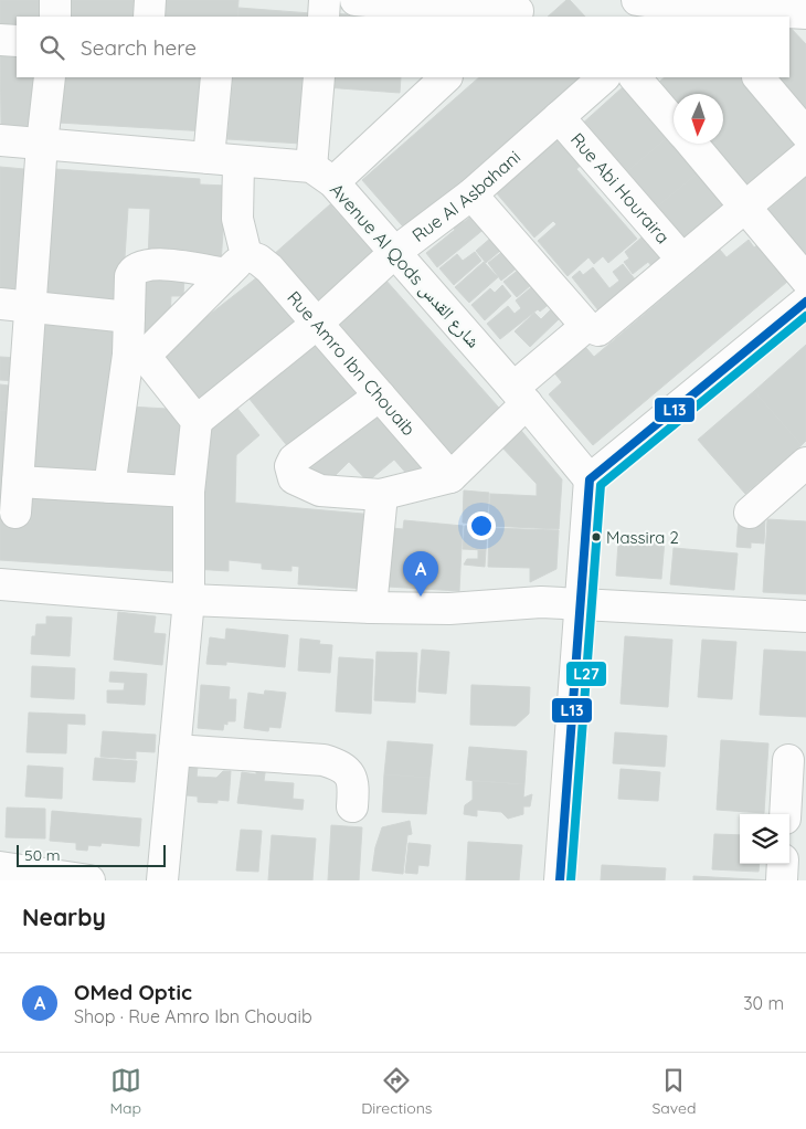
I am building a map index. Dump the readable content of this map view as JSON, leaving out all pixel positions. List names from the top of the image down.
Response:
{
  "streets": {
    "street": [
      "Rue Abi Houraira",
      "Rue Al Asbahani",
      "Avenue Al Qods شارع القدس",
      "Rue Amro Ibn Chouaib"
    ]
  },
  "crossings": [
    ["Rue Abi Houraira", "Rue Al Asbahani"],
    ["Rue Al Asbahani", "Avenue Al Qods شارع القدس"],
    ["Rue Al Asbahani", "Rue Amro Ibn Chouaib"]
  ],
  "places": ["Massira 2"],
  "lines": ["transit line L13", "transit line L27"],
  "scale_bar": "50 m",
  "north": "bottom",
  "page": {
    "search": "Search here",
    "pins": "A",
    "scale": "50 m",
    "heading": "Nearby",
    "list": [
      {
        "mark": "A",
        "name": "OMed Optic",
        "note": "Shop · Rue Amro Ibn Chouaib",
        "value": "30 m"
      }
    ],
    "nav": ["Map", "Directions", "Saved"]
  }
}
